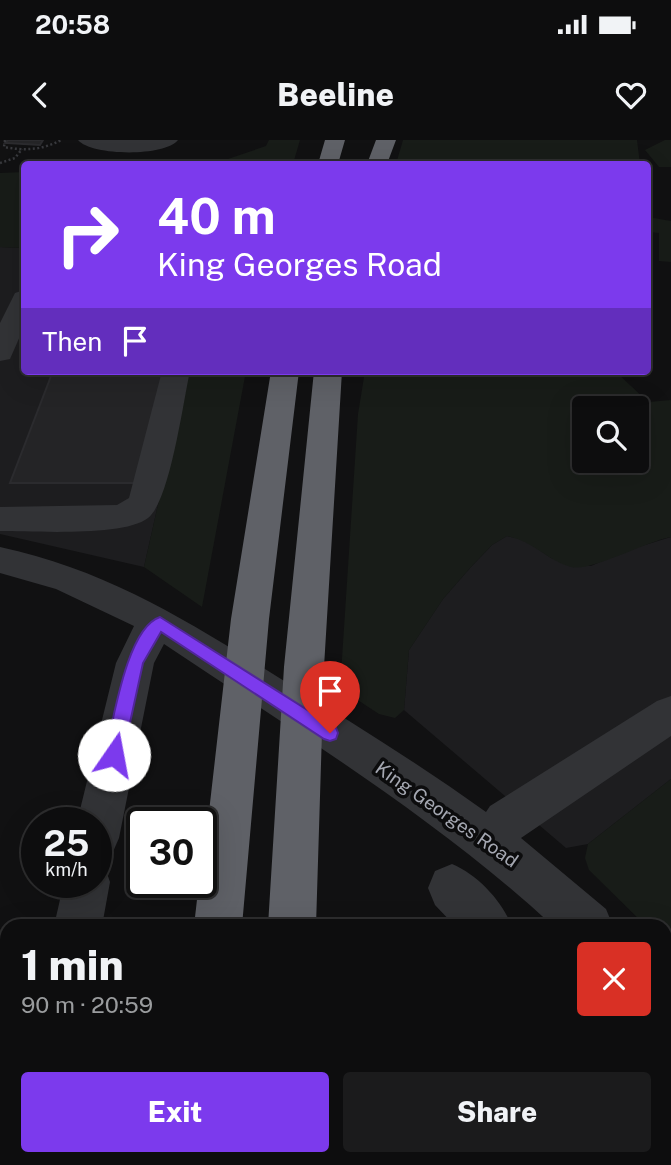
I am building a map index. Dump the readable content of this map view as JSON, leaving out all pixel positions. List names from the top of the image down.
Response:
{
  "streets": {
    "street": ["King Georges Road"]
  },
  "page": {
    "status": "20:58",
    "header": "Beeline",
    "turn": ["40 m", "King Georges Road"],
    "then": "Then",
    "speed": "25 km/h",
    "limit": "30",
    "heading": ["1 min", "90 m · 20:59"],
    "buttons": ["Exit", "Share"]
  }
}
